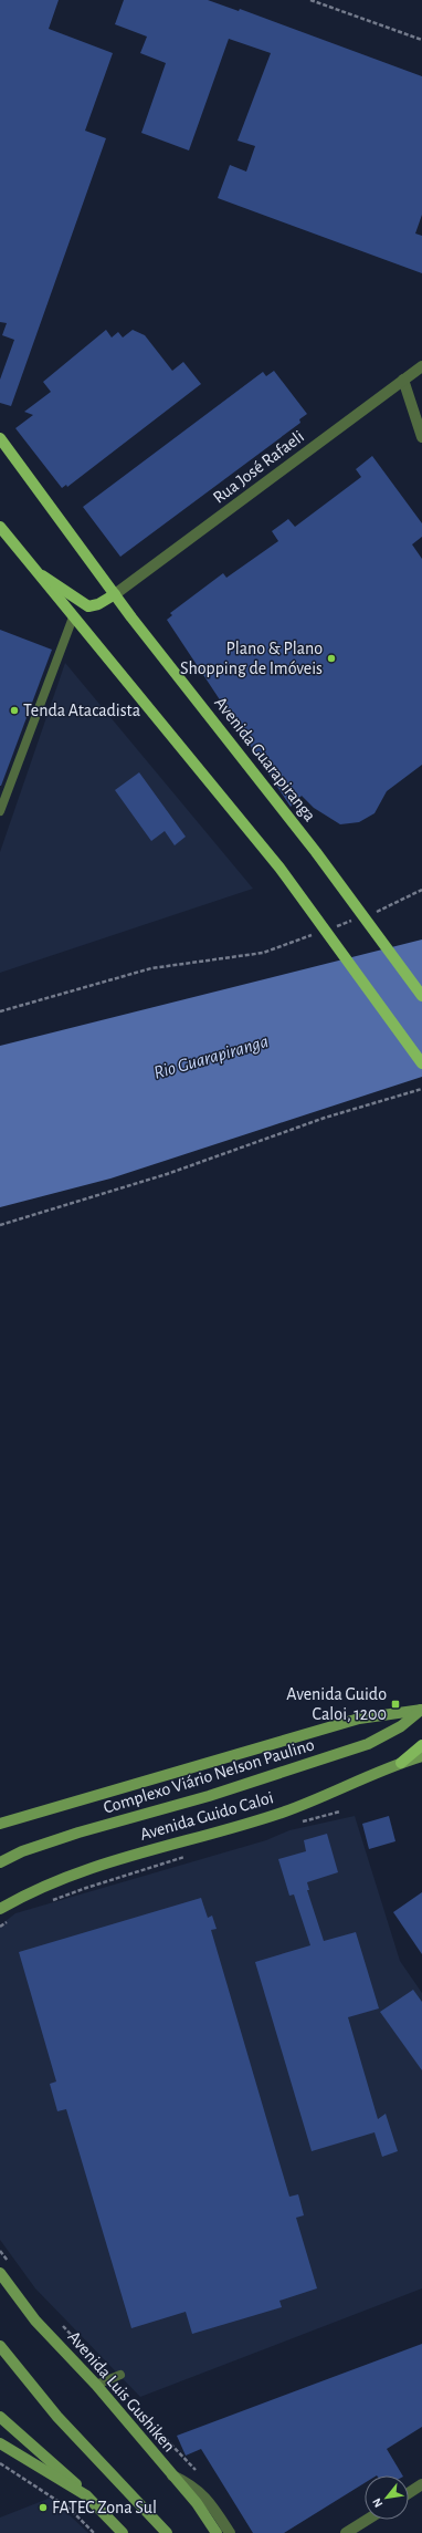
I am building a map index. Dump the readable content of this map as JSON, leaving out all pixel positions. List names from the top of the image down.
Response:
{
  "streets": {
    "main road": [
      "Avenida Guarapiranga",
      "Complexo Viário Nelson Paulino",
      "Avenida Guido Caloi",
      "Avenida Luis Gushiken"
    ],
    "street": ["Rua José Rafaeli"]
  },
  "crossings": [
    ["Rua José Rafaeli", "Avenida Guarapiranga"]
  ],
  "water": ["Rio Guarapiranga"],
  "places": {
    "other": ["Plano & Plano Shopping de Imóveis", "Tenda Atacadista", "FATEC Zona Sul"],
    "transit": ["Avenida Guido Caloi, 1200"]
  },
  "north": "bottom left"
}
